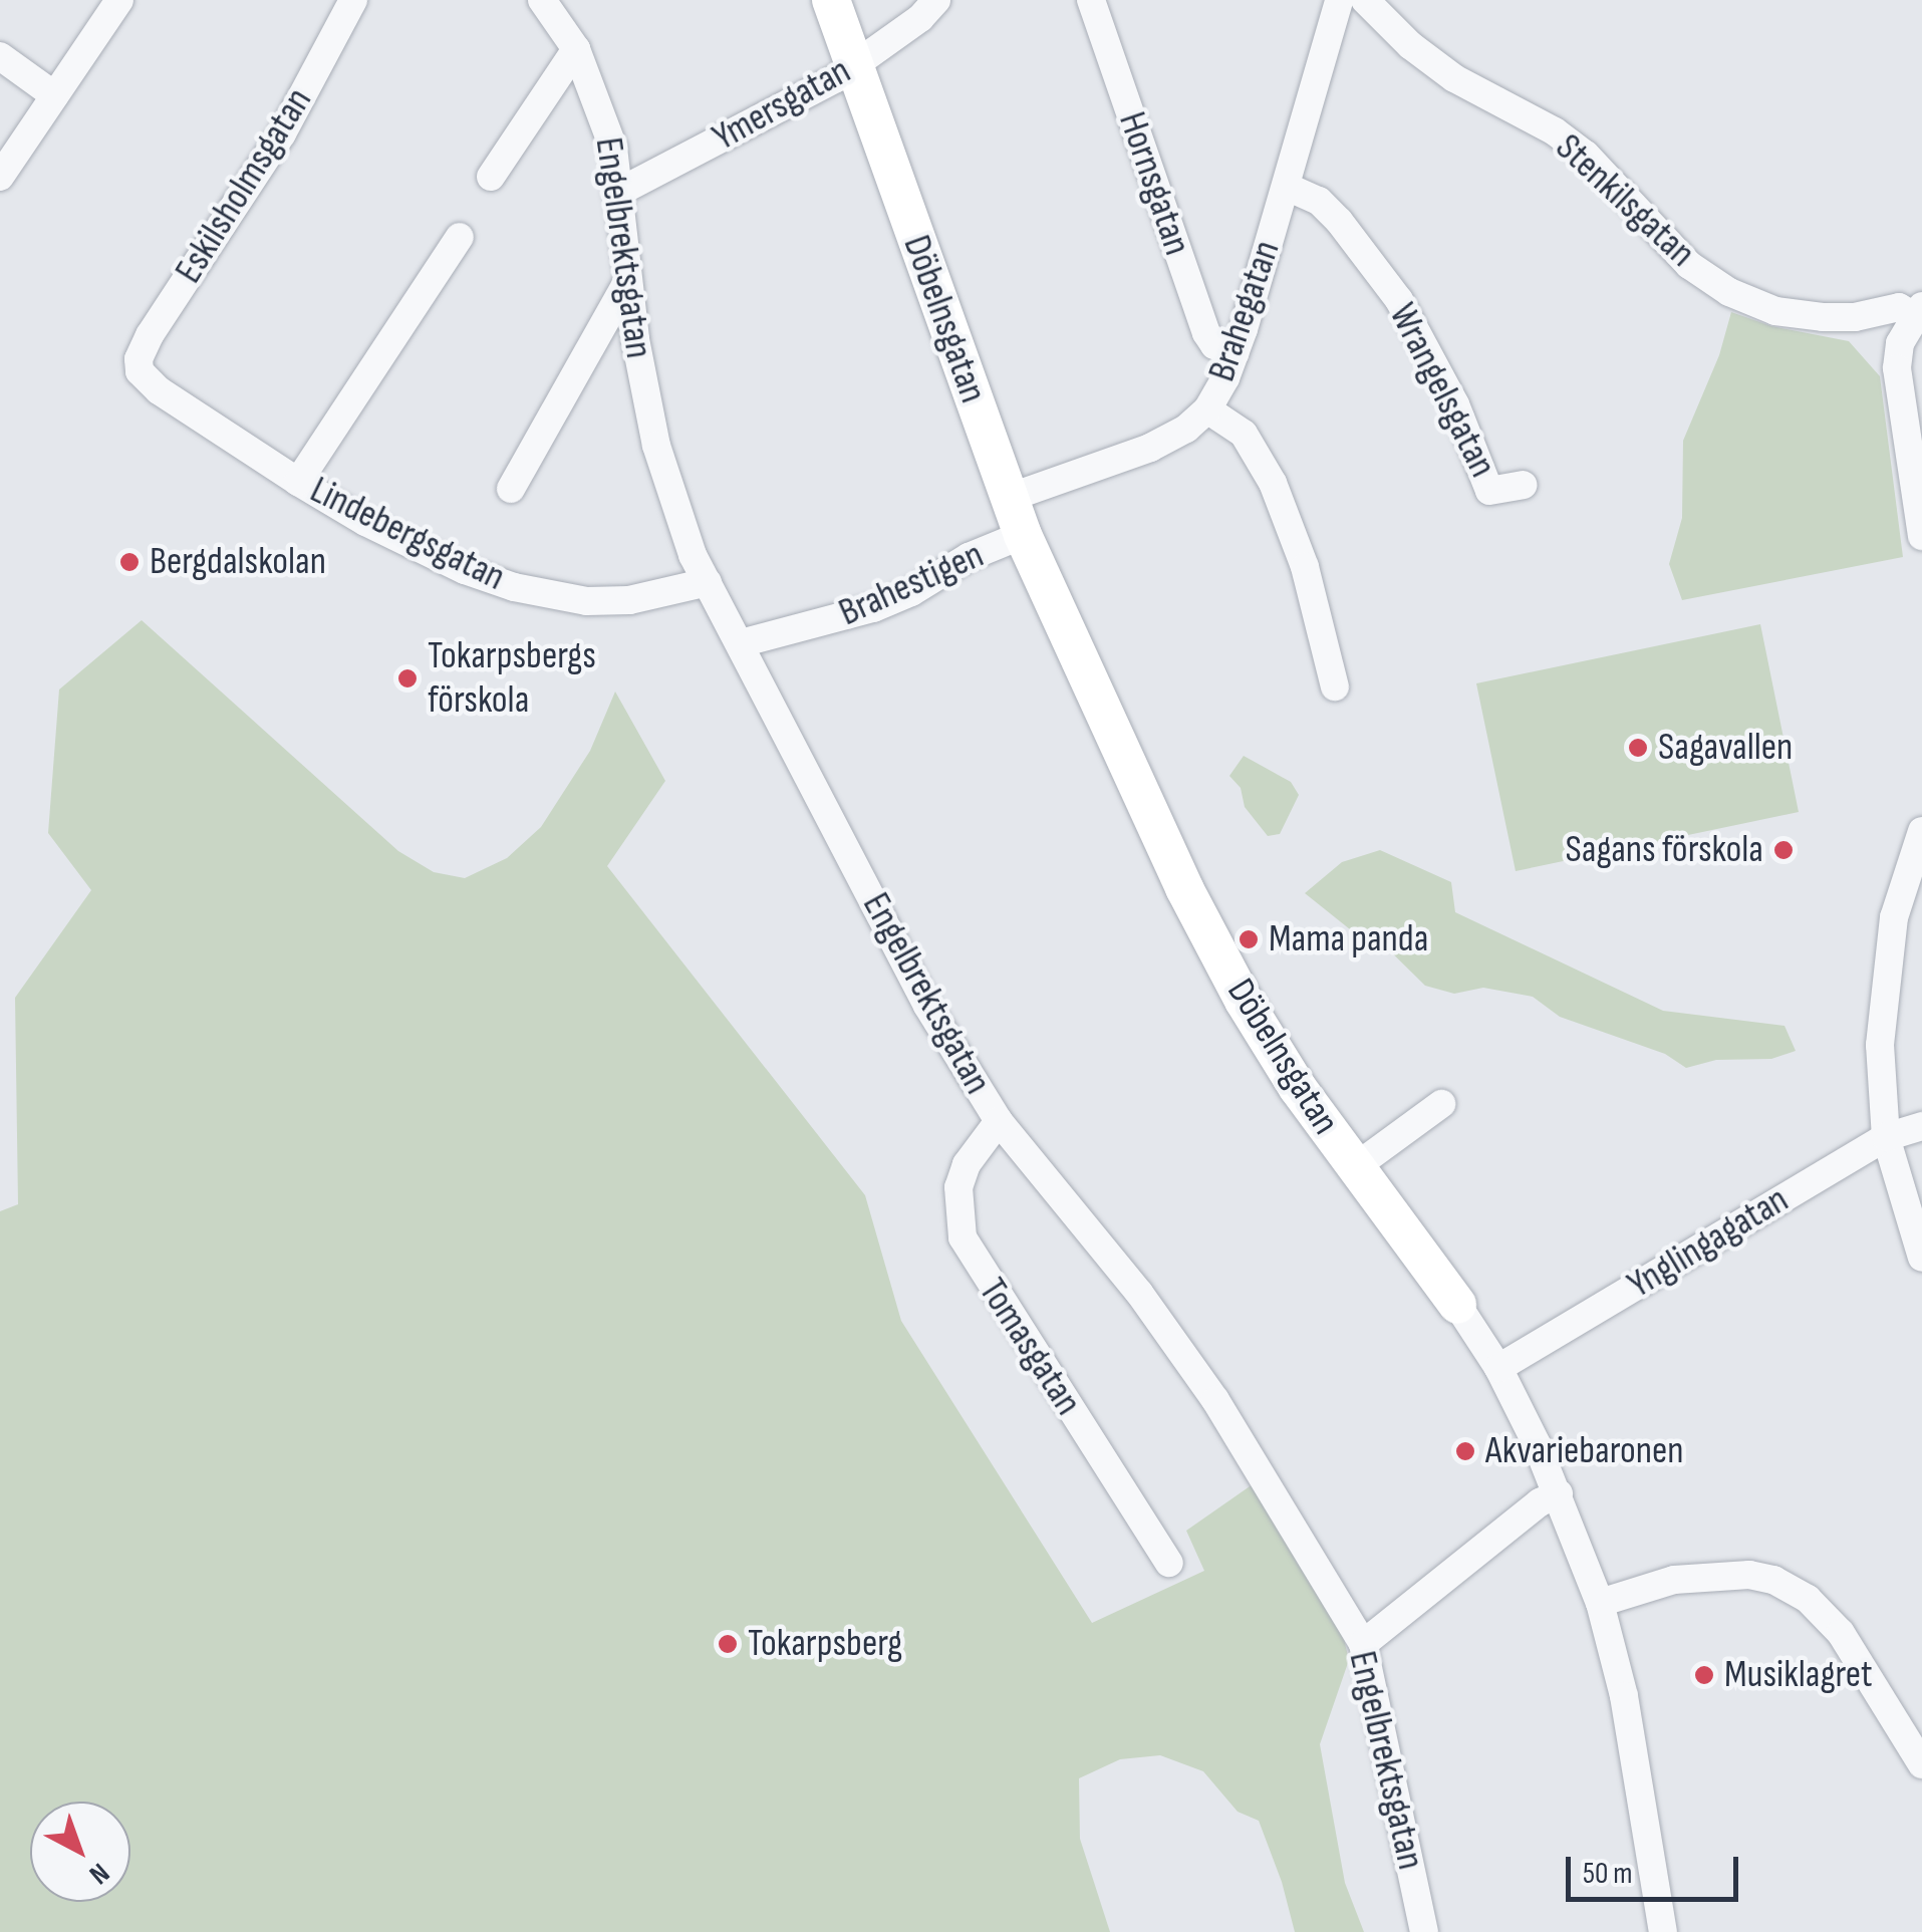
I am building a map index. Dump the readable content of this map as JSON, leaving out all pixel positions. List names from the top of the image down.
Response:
{
  "streets": {
    "street": [
      "Ymersgatan",
      "Hornsgatan",
      "Eskilsholmsgatan",
      "Stenkilsgatan",
      "Engelbrektsgatan",
      "Brahegatan",
      "Döbelnsgatan",
      "Wrangelsgatan",
      "Lindebergsgatan",
      "Brahestigen",
      "Ynglingagatan",
      "Tomasgatan"
    ]
  },
  "crossings": [
    ["Ymersgatan", "Engelbrektsgatan"],
    ["Ymersgatan", "Döbelnsgatan"],
    ["Hornsgatan", "Brahegatan"],
    ["Eskilsholmsgatan", "Lindebergsgatan"],
    ["Engelbrektsgatan", "Lindebergsgatan"],
    ["Engelbrektsgatan", "Brahestigen"],
    ["Engelbrektsgatan", "Tomasgatan"],
    ["Brahegatan", "Döbelnsgatan"],
    ["Brahegatan", "Wrangelsgatan"],
    ["Döbelnsgatan", "Brahestigen"],
    ["Döbelnsgatan", "Ynglingagatan"]
  ],
  "places": [
    "Bergdalskolan",
    "Tokarpsbergs förskola",
    "Sagavallen",
    "Sagans förskola",
    "Mama panda",
    "Akvariebaronen",
    "Tokarpsberg",
    "Musiklagret"
  ],
  "scale_bar": "50 m",
  "north": "bottom right"
}
